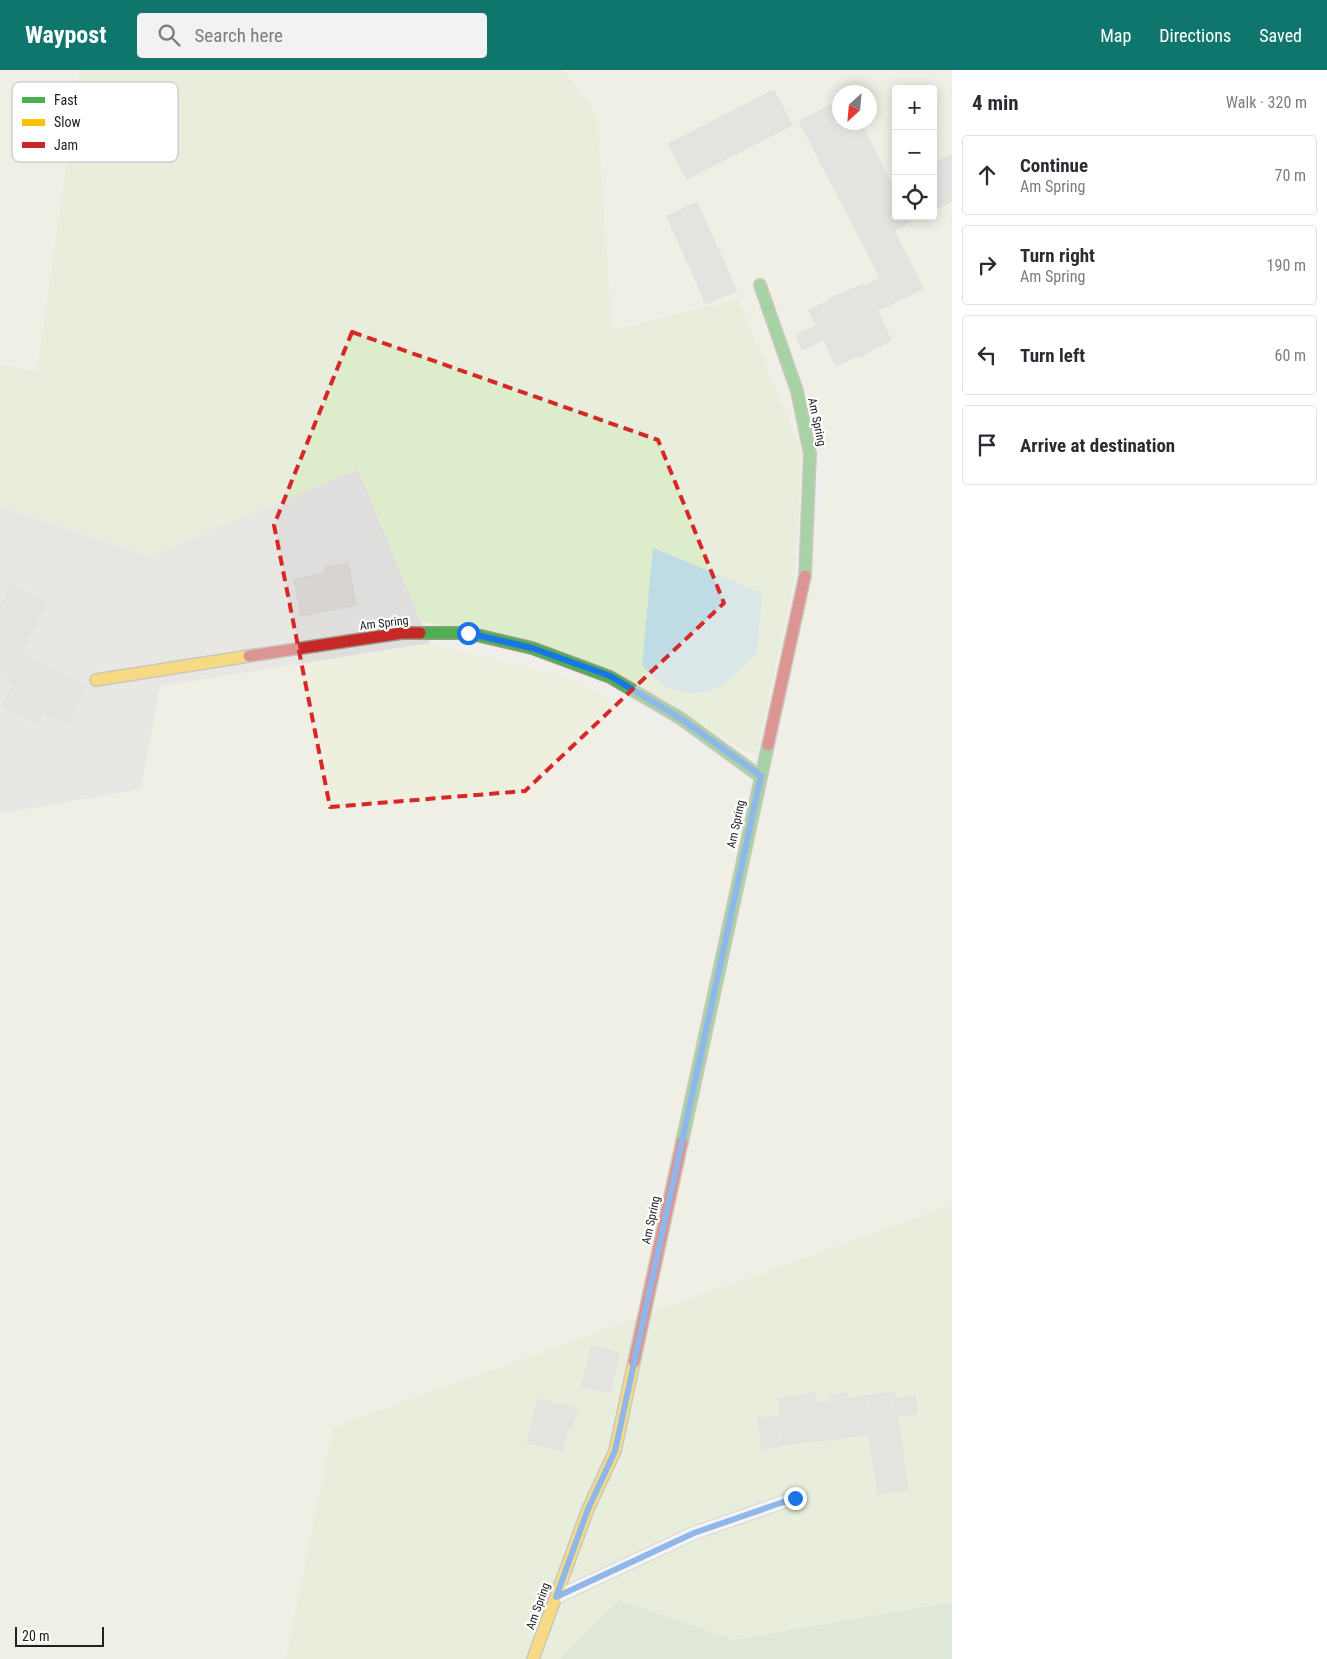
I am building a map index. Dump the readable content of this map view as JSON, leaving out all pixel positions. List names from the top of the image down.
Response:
{
  "streets": {
    "street": ["Am Spring"]
  },
  "legend": ["Fast", "Slow", "Jam"],
  "scale_bar": "20 m",
  "north": "bottom left",
  "page": {
    "header": "Waypost",
    "search": "Search here",
    "nav": ["Map", "Directions", "Saved"],
    "heading": ["4 min", "Walk · 320 m"],
    "map_buttons": ["+", "−"],
    "list": [
      ["Continue", "Am Spring", "70 m"],
      ["Turn right", "Am Spring", "190 m"],
      ["Turn left", "60 m"],
      "Arrive at destination"
    ],
    "scale": "20 m"
  }
}
